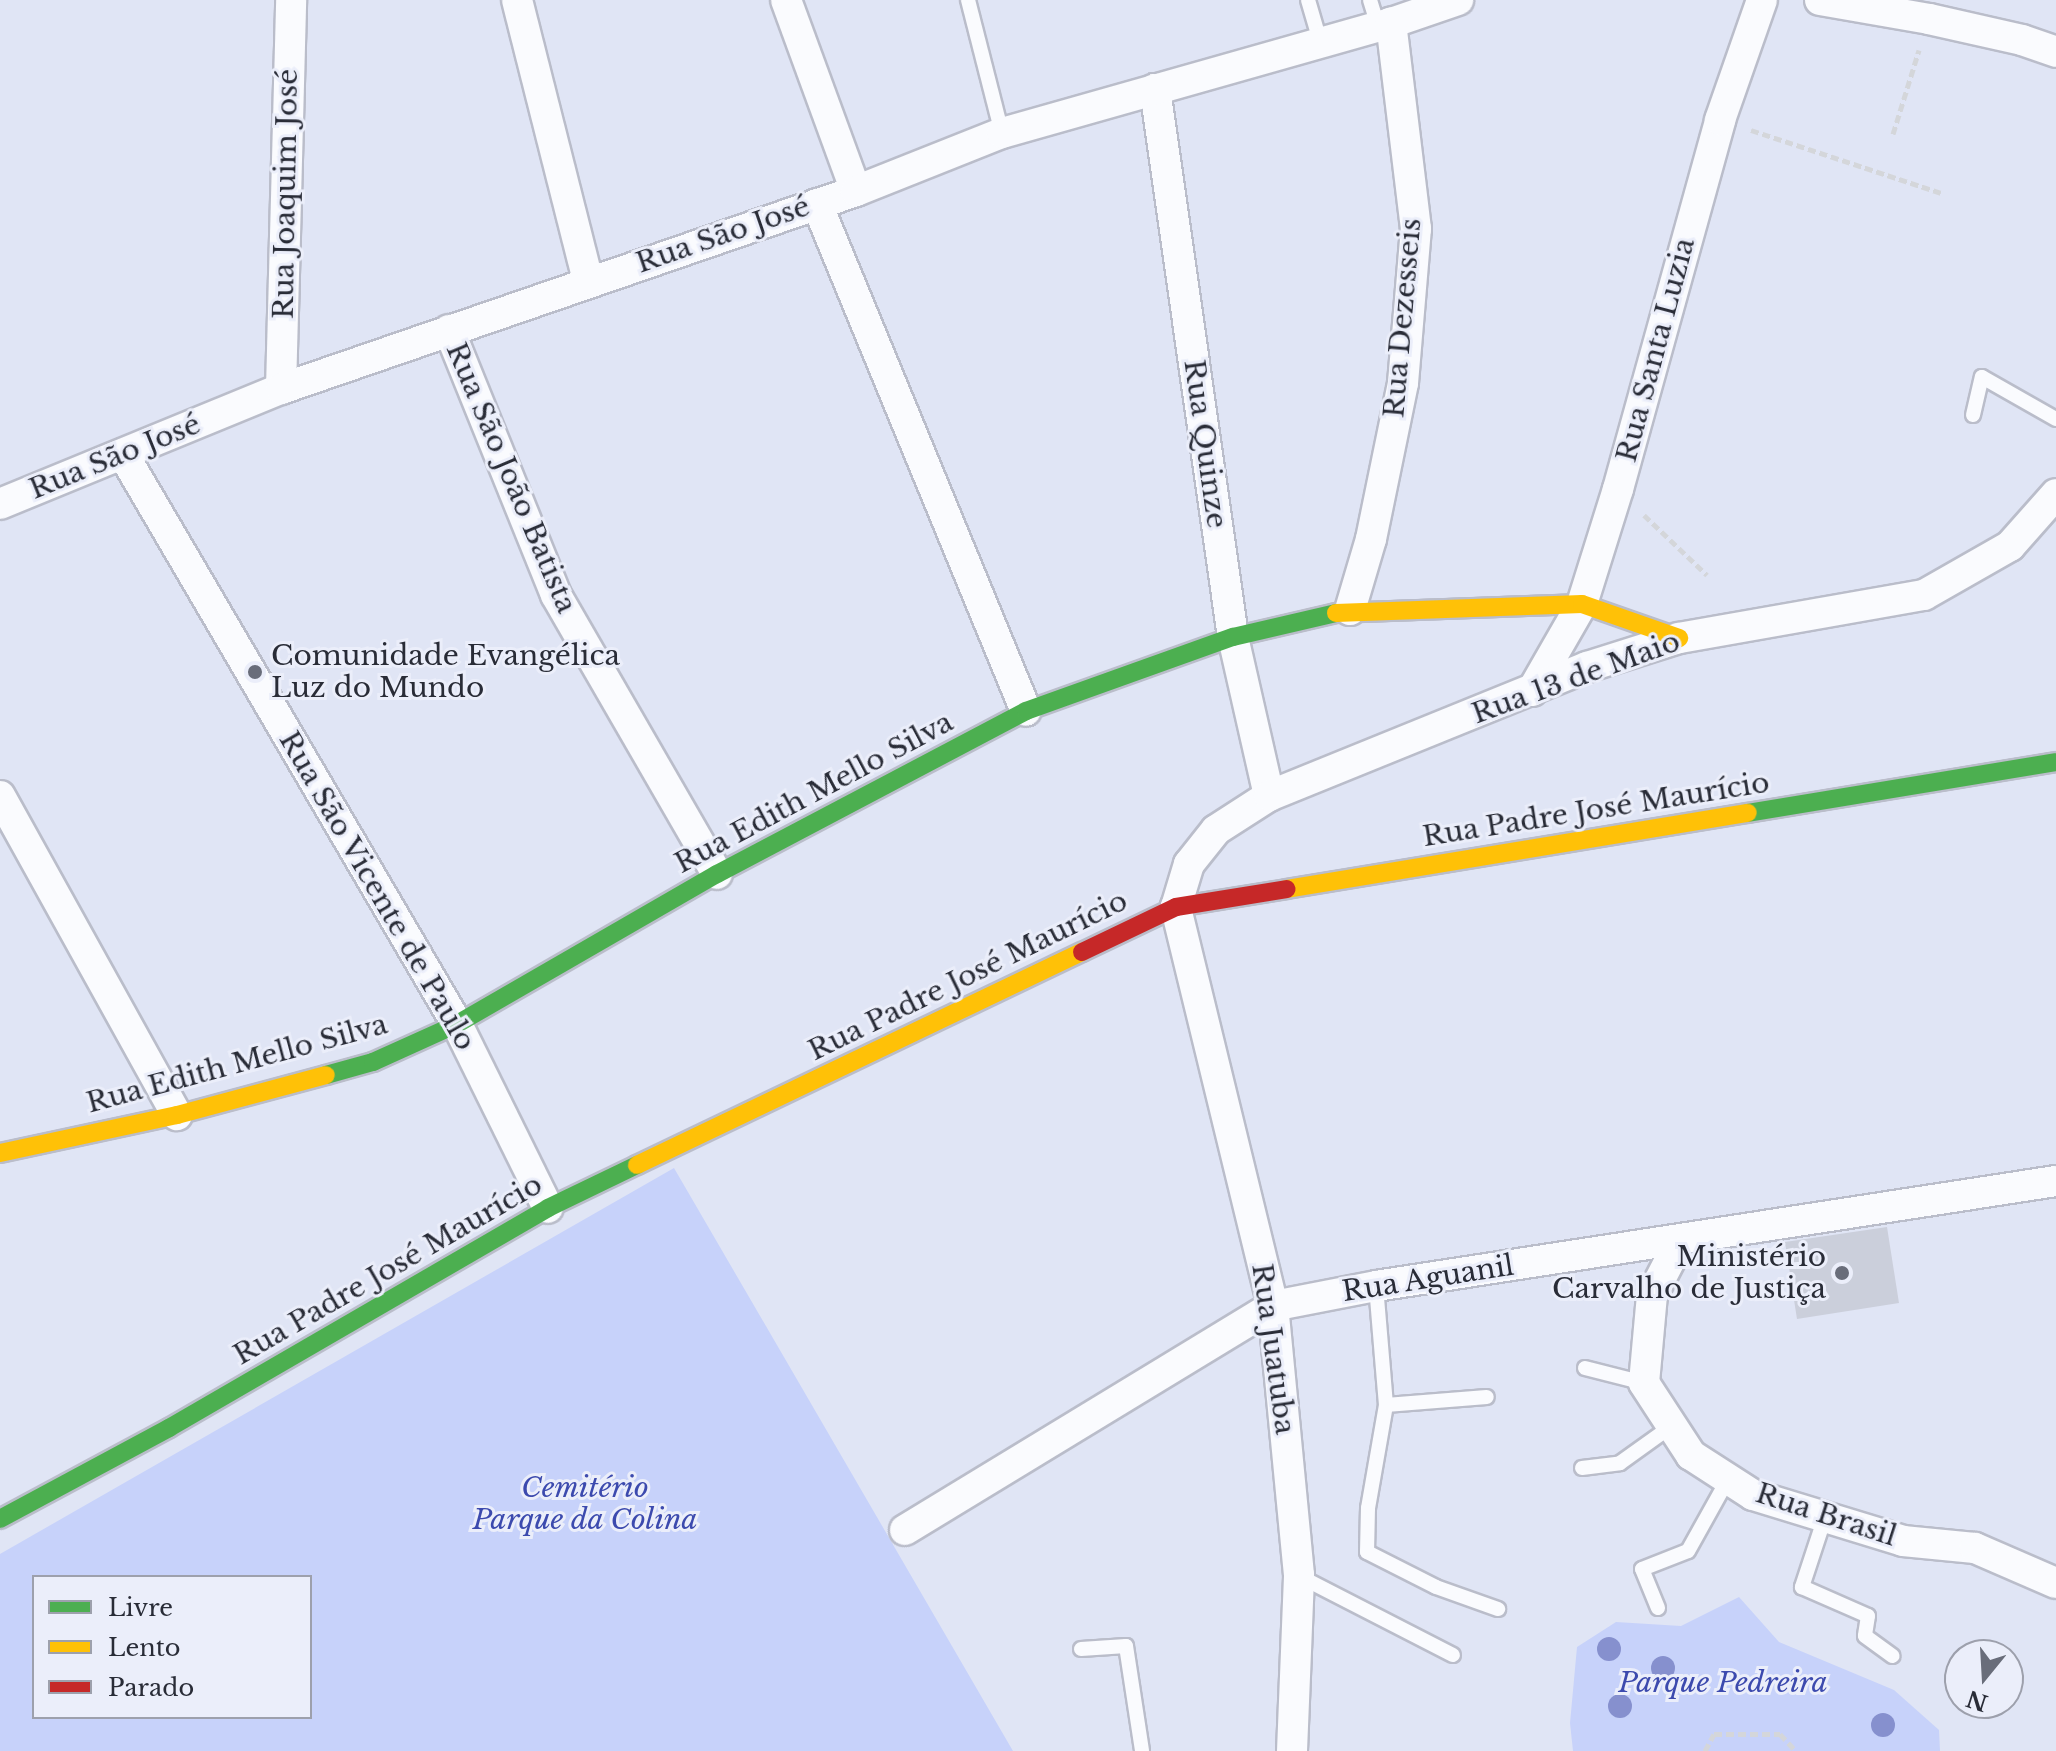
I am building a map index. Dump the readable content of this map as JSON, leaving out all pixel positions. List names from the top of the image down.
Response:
{
  "streets": {
    "street": [
      "Rua Joaquim José",
      "Rua São José",
      "Rua Dezesseis",
      "Rua Santa Luzia",
      "Rua Quinze",
      "Rua São João Batista",
      "Rua 13 de Maio",
      "Rua Edith Mello Silva",
      "Rua Padre José Maurício",
      "Rua São Vicente de Paulo",
      "Rua Aguanil",
      "Rua Juatuba",
      "Rua Brasil"
    ]
  },
  "crossings": [
    ["Rua Joaquim José", "Rua São José"],
    ["Rua São José", "Rua Dezesseis"],
    ["Rua São José", "Rua Quinze"],
    ["Rua São José", "Rua São João Batista"],
    ["Rua São José", "Rua São Vicente de Paulo"],
    ["Rua Dezesseis", "Rua Edith Mello Silva"],
    ["Rua Santa Luzia", "Rua 13 de Maio"],
    ["Rua Santa Luzia", "Rua Edith Mello Silva"],
    ["Rua Quinze", "Rua 13 de Maio"],
    ["Rua Quinze", "Rua Edith Mello Silva"],
    ["Rua São João Batista", "Rua Edith Mello Silva"],
    ["Rua 13 de Maio", "Rua Edith Mello Silva"],
    ["Rua 13 de Maio", "Rua Padre José Maurício"],
    ["Rua 13 de Maio", "Rua Juatuba"],
    ["Rua Edith Mello Silva", "Rua São Vicente de Paulo"],
    ["Rua Padre José Maurício", "Rua São Vicente de Paulo"],
    ["Rua Padre José Maurício", "Rua Juatuba"],
    ["Rua Aguanil", "Rua Juatuba"]
  ],
  "parks": ["Cemitério Parque da Colina", "Parque Pedreira"],
  "places": ["Comunidade Evangélica Luz do Mundo", "Ministério Carvalho de Justiça"],
  "legend": ["Livre", "Lento", "Parado"],
  "north": "bottom"
}
